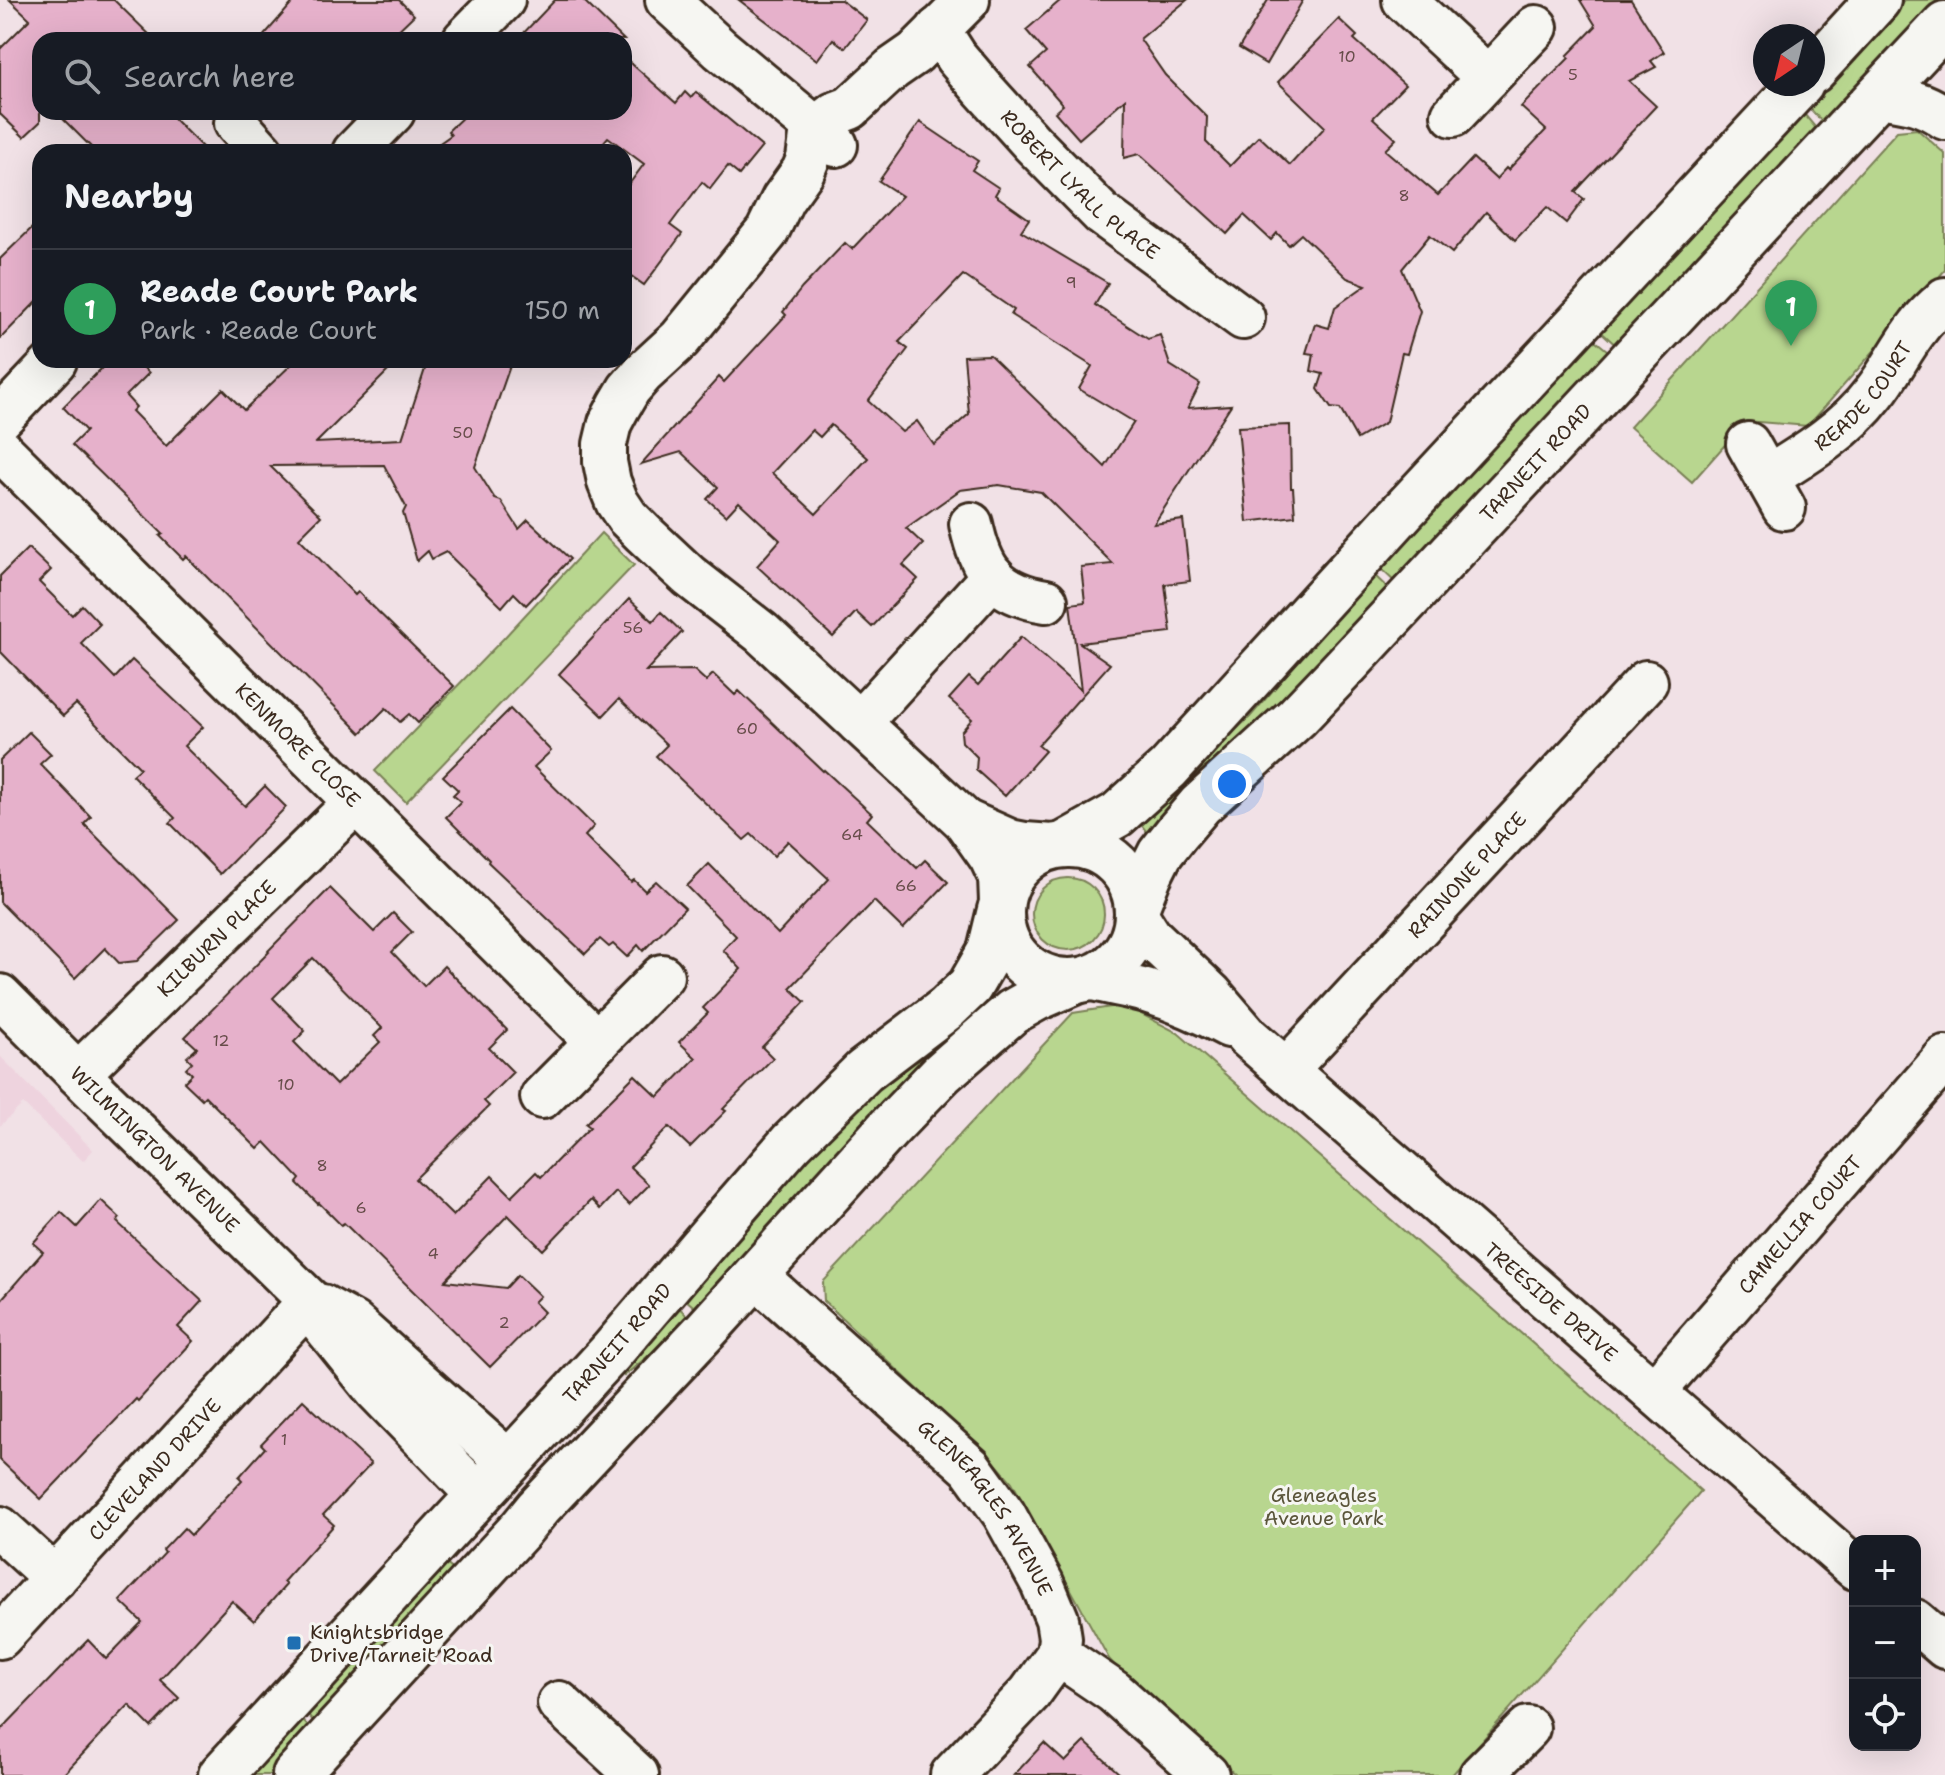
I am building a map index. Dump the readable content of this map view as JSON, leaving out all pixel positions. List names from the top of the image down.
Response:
{
  "streets": {
    "main road": ["TARNEIT ROAD"],
    "street": [
      "ROBERT LYALL PLACE",
      "READE COURT",
      "KENMORE CLOSE",
      "RAINONE PLACE",
      "KILBURN PLACE",
      "WILMINGTON AVENUE",
      "CAMELLIA COURT",
      "TREESIDE DRIVE",
      "CLEVELAND DRIVE",
      "GLENEAGLES AVENUE"
    ]
  },
  "crossings": [
    ["TARNEIT ROAD", "WILMINGTON AVENUE"],
    ["TARNEIT ROAD", "TREESIDE DRIVE"],
    ["KENMORE CLOSE", "KILBURN PLACE"],
    ["RAINONE PLACE", "TREESIDE DRIVE"],
    ["KILBURN PLACE", "WILMINGTON AVENUE"],
    ["WILMINGTON AVENUE", "CLEVELAND DRIVE"],
    ["CAMELLIA COURT", "TREESIDE DRIVE"]
  ],
  "parks": ["Gleneagles Avenue Park"],
  "places": {
    "transit": ["Knightsbridge Drive/Tarneit Road"]
  },
  "house_numbers": [
    "10",
    "5",
    "8",
    "9",
    "50",
    "56",
    "60",
    "64",
    "66",
    "12",
    "10",
    "8",
    "6",
    "4",
    "2",
    "1"
  ],
  "north": "bottom left",
  "page": {
    "search": "Search here",
    "heading": "Nearby",
    "list": [
      {
        "mark": "1",
        "name": "Reade Court Park",
        "note": "Park · Reade Court",
        "value": "150 m"
      }
    ],
    "pins": "1",
    "map_buttons": ["+", "−"]
  }
}
